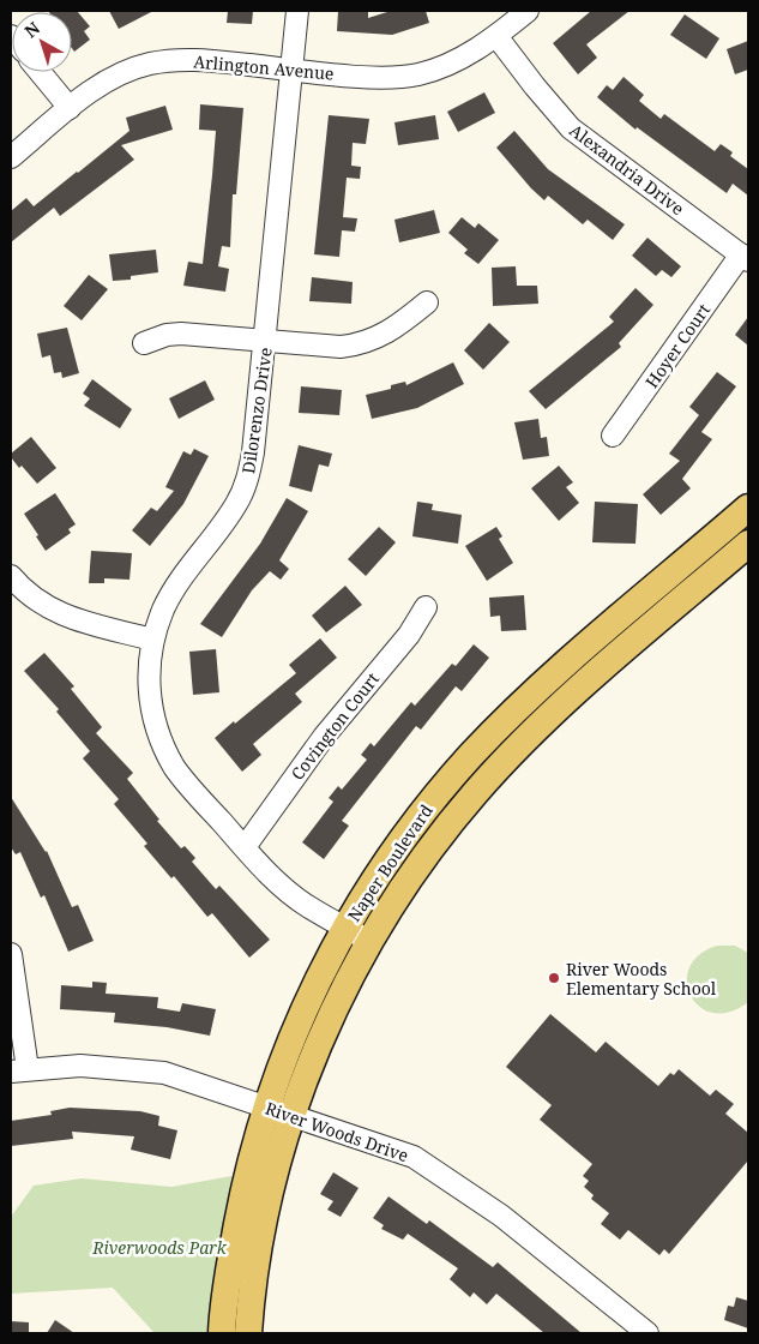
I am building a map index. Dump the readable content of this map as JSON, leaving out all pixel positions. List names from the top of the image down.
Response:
{
  "streets": {
    "main road": ["Naper Boulevard"],
    "street": [
      "Arlington Avenue",
      "Alexandria Drive",
      "Hoyer Court",
      "Dilorenzo Drive",
      "Covington Court",
      "River Woods Drive"
    ]
  },
  "crossings": [
    ["Arlington Avenue", "Alexandria Drive"],
    ["Arlington Avenue", "Dilorenzo Drive"],
    ["Alexandria Drive", "Hoyer Court"],
    ["Dilorenzo Drive", "Covington Court"],
    ["Dilorenzo Drive", "Naper Boulevard"],
    ["Naper Boulevard", "River Woods Drive"]
  ],
  "parks": ["Riverwoods Park"],
  "places": ["River Woods Elementary School"],
  "north": "top left"
}
